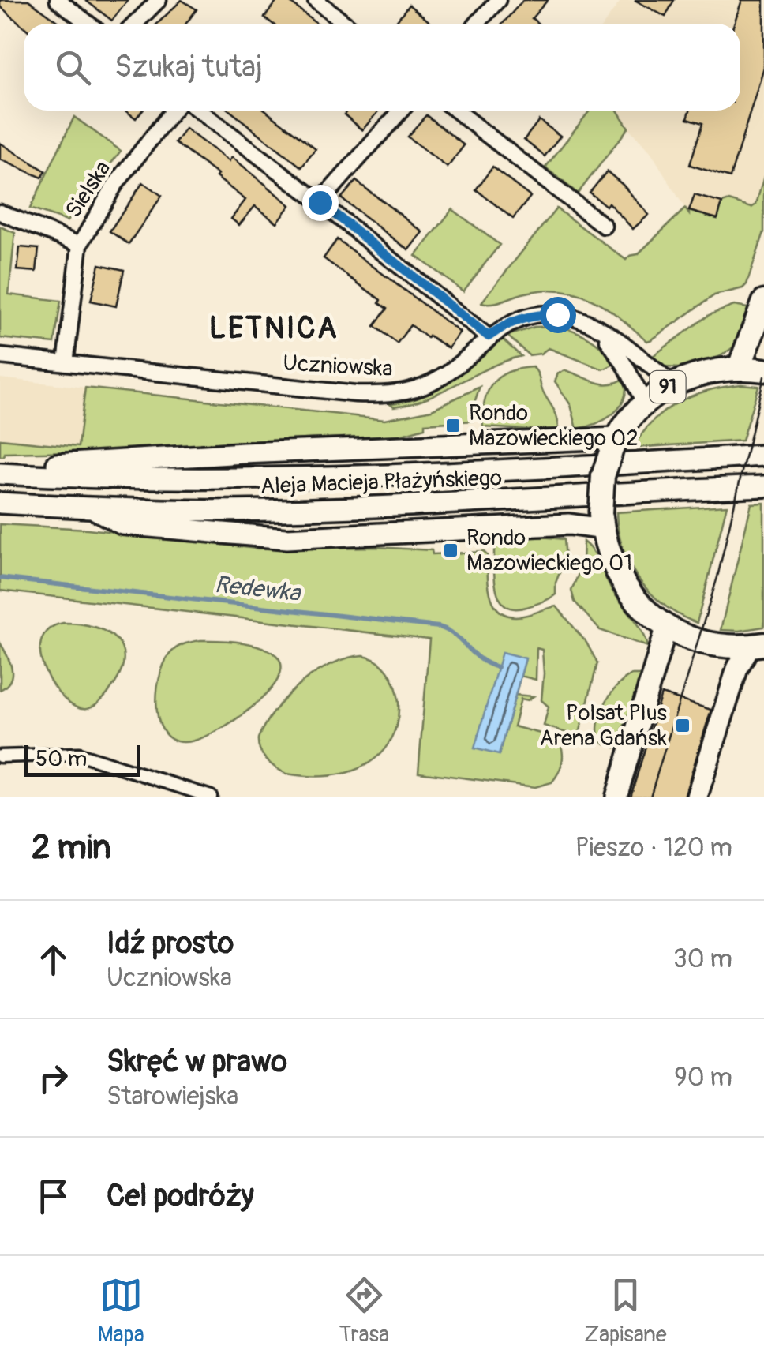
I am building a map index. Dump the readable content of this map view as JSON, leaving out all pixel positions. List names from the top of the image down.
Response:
{
  "streets": {
    "main road": ["91", "Aleja Macieja Płażyńskiego"],
    "street": ["Sielska", "Uczniowska"]
  },
  "crossings": [
    ["Sielska", "Uczniowska"],
    ["Uczniowska", "91"]
  ],
  "districts": ["LETNICA"],
  "water": ["Redewka"],
  "places": {
    "transit": ["Rondo Mazowieckiego 02", "Rondo Mazowieckiego 01", "Polsat Plus Arena Gdańsk"]
  },
  "scale_bar": "50 m",
  "page": {
    "search": "Szukaj tutaj",
    "scale": "50 m",
    "heading": ["2 min", "Pieszo · 120 m"],
    "list": [
      ["Idź prosto", "Uczniowska", "30 m"],
      ["Skręć w prawo", "Starowiejska", "90 m"],
      "Cel podróży"
    ],
    "nav": ["Mapa", "Trasa", "Zapisane"]
  }
}
